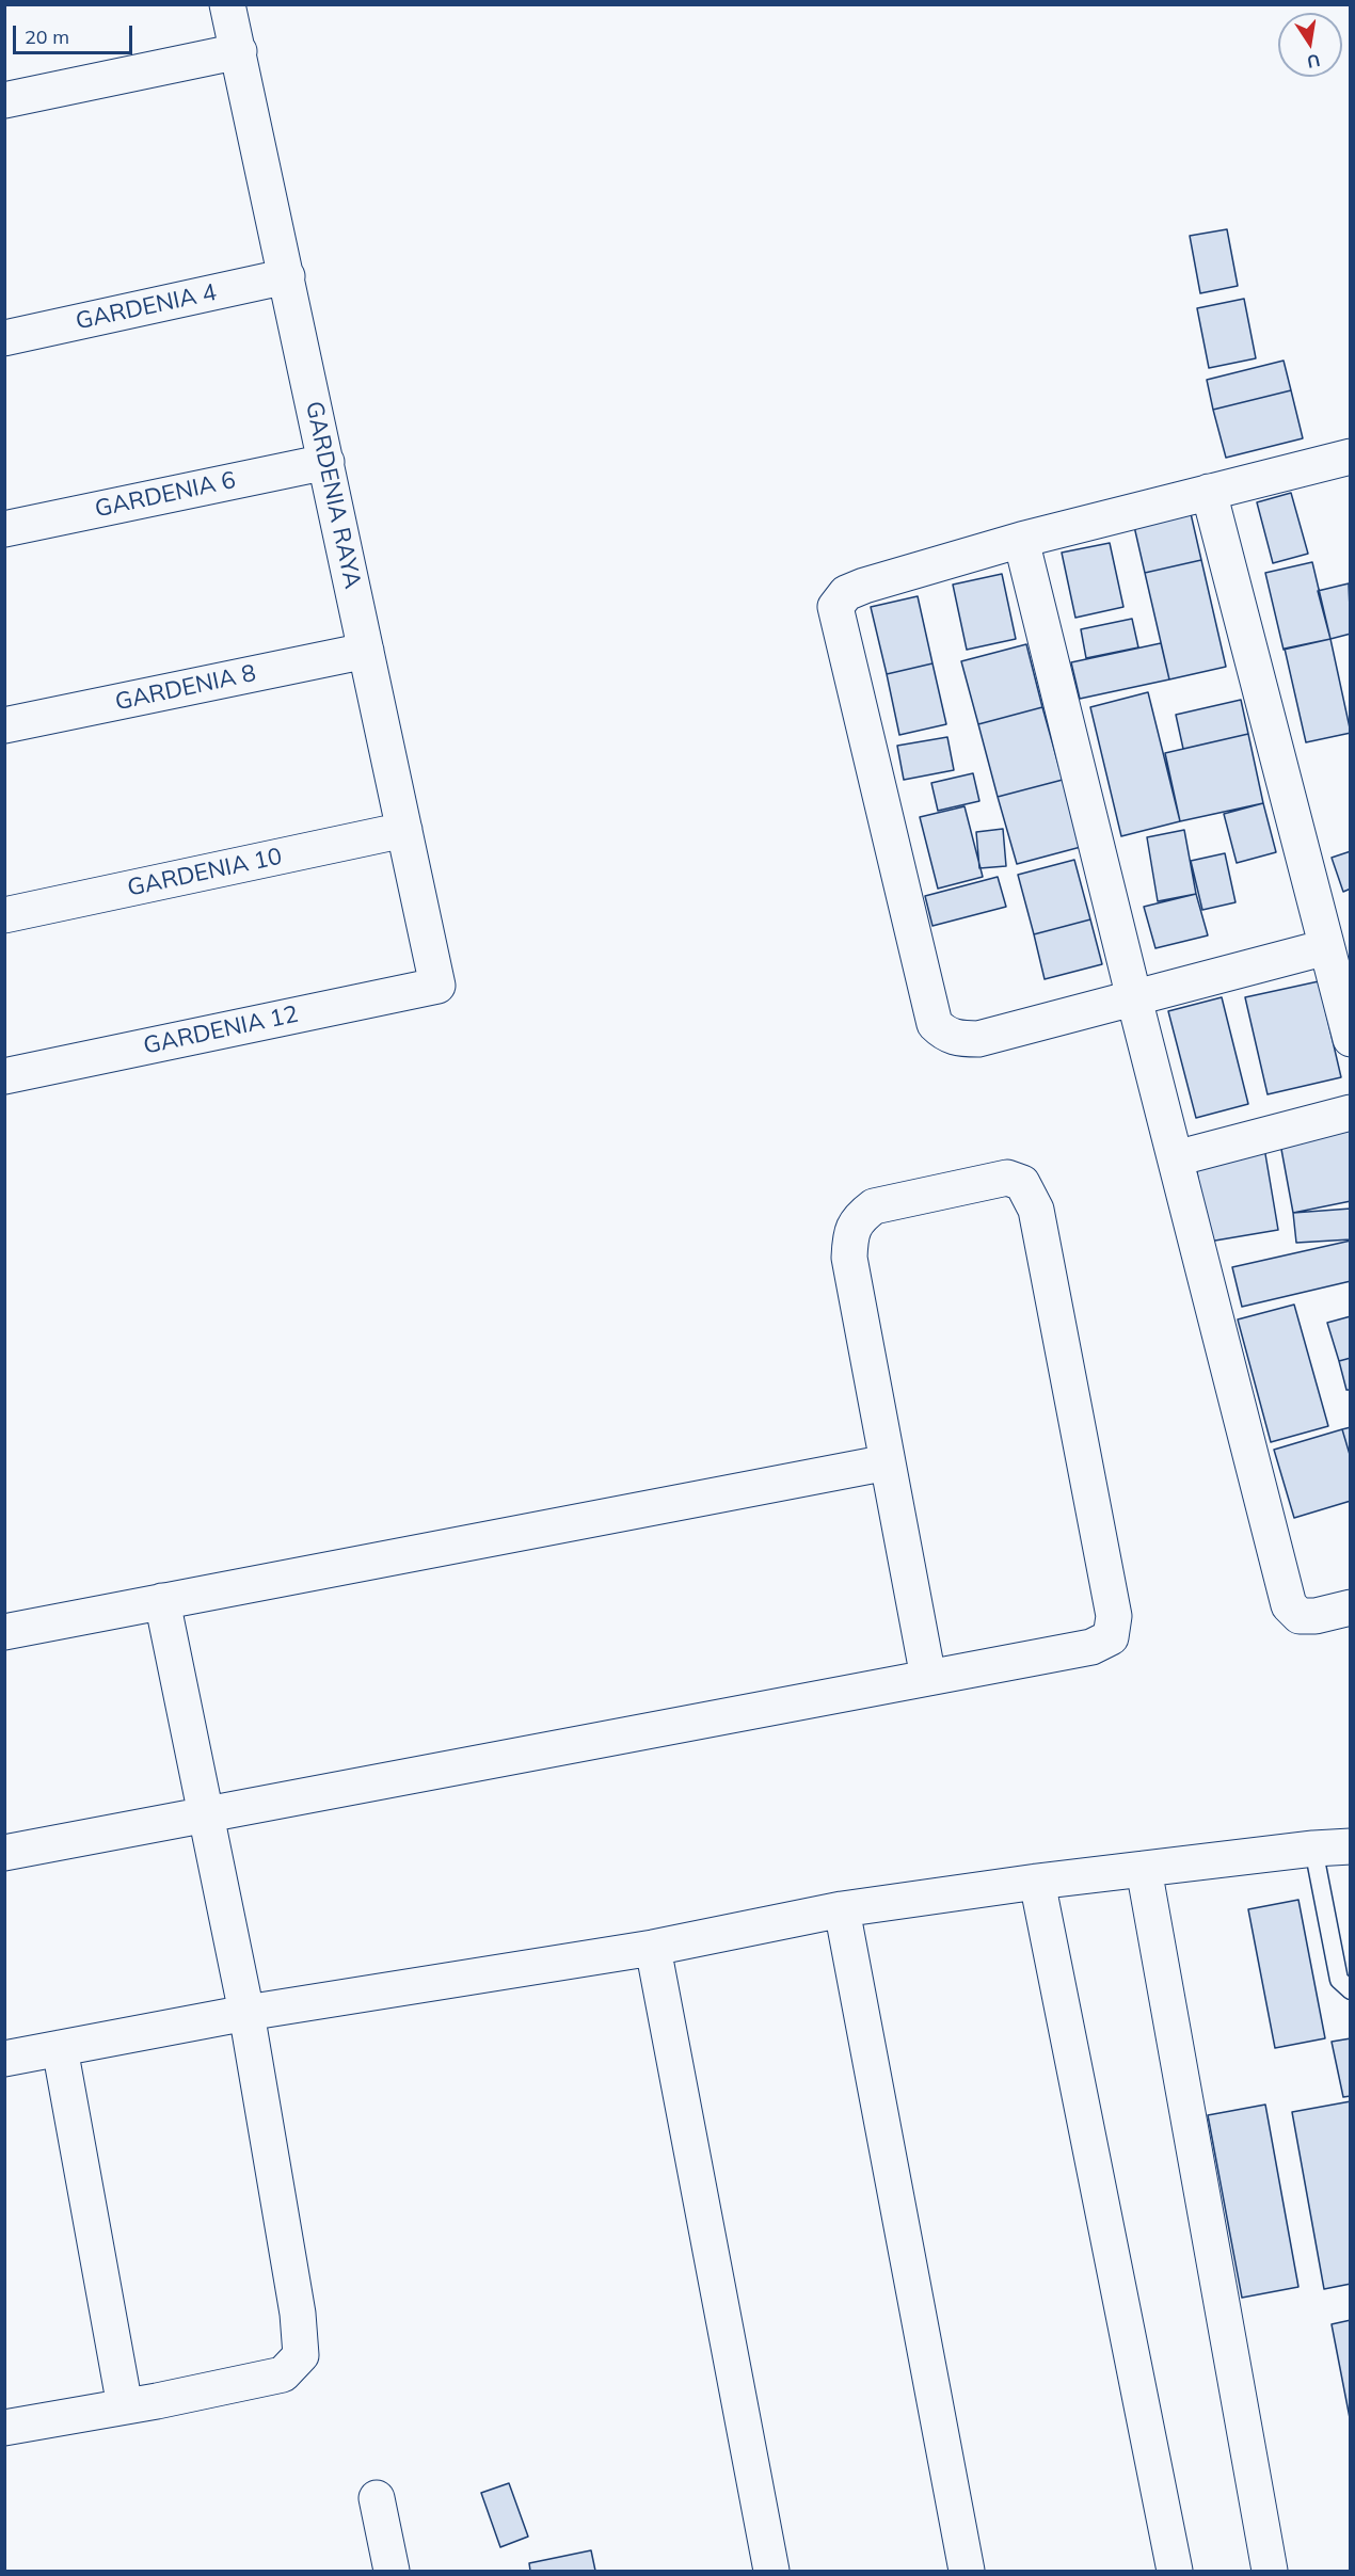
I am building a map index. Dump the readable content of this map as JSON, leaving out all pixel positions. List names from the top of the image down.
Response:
{
  "streets": {
    "street": [
      "GARDENIA 4",
      "GARDENIA 6",
      "GARDENIA RAYA",
      "GARDENIA 8",
      "GARDENIA 10",
      "GARDENIA 12"
    ]
  },
  "crossings": [
    ["GARDENIA 4", "GARDENIA RAYA"],
    ["GARDENIA 6", "GARDENIA RAYA"],
    ["GARDENIA RAYA", "GARDENIA 8"],
    ["GARDENIA RAYA", "GARDENIA 10"],
    ["GARDENIA RAYA", "GARDENIA 12"]
  ],
  "scale_bar": "20 m",
  "north": "bottom"
}
